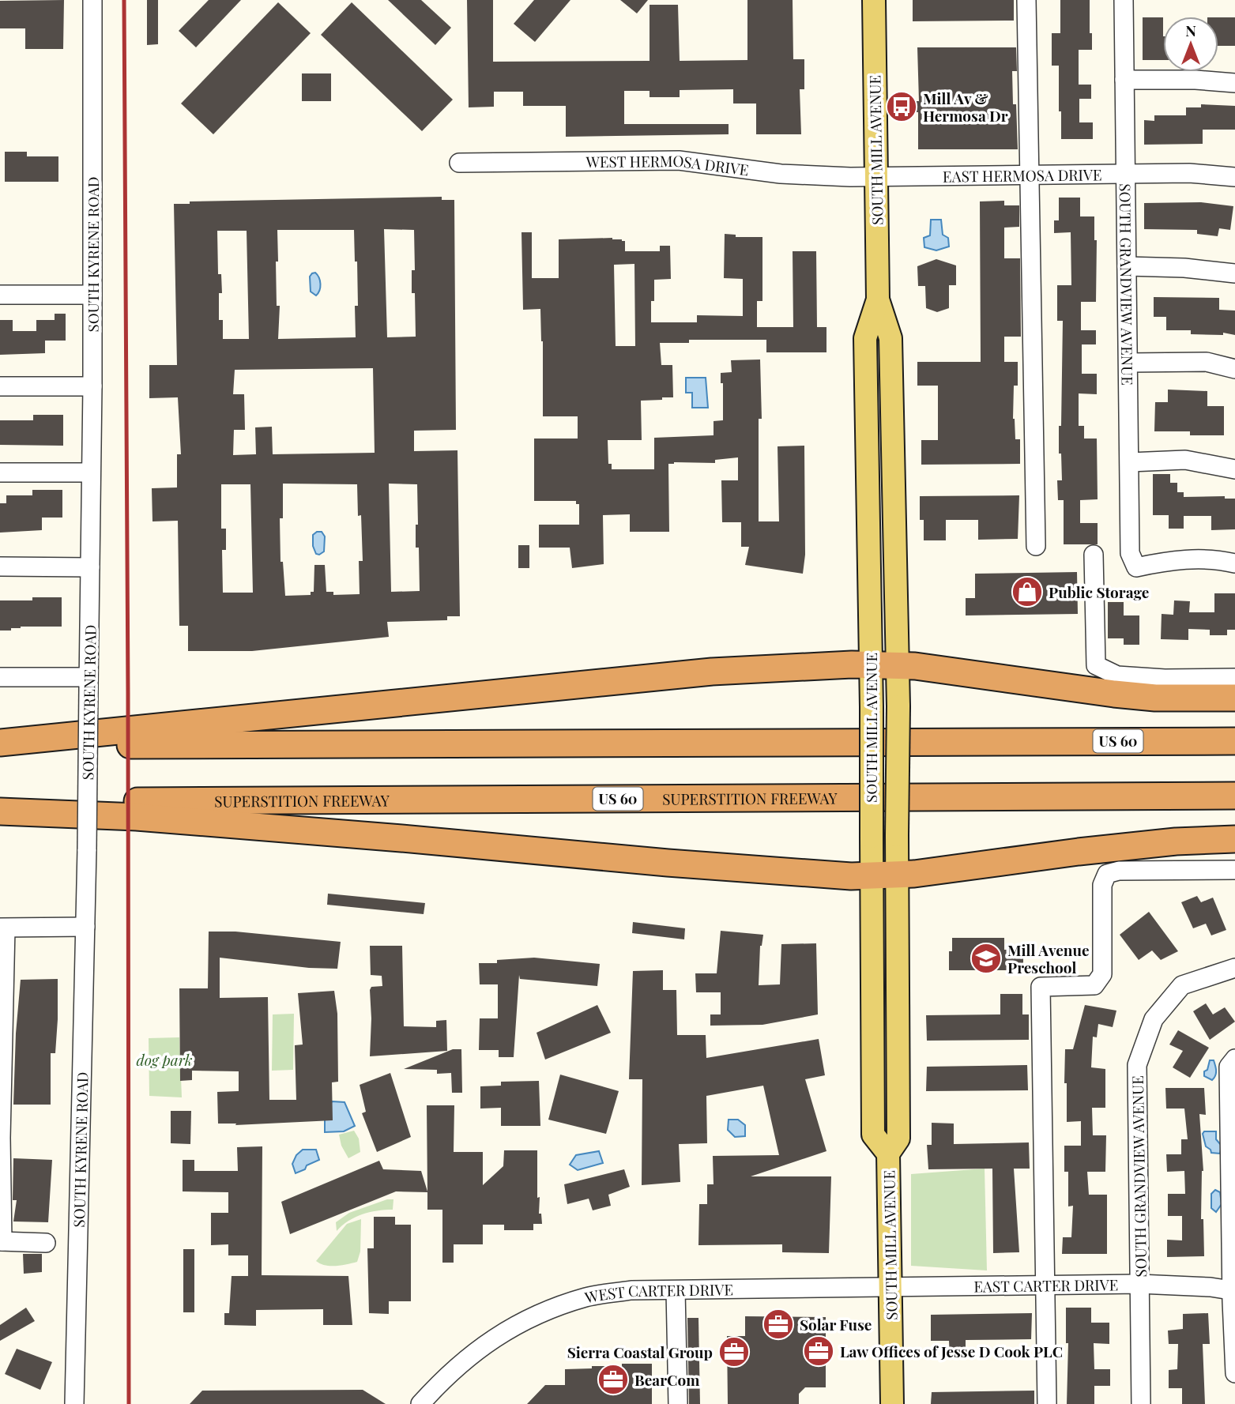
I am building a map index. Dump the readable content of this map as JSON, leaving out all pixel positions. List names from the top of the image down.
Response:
{
  "streets": {
    "highway": ["US 60", "SUPERSTITION FREEWAY"],
    "main road": ["SOUTH MILL AVENUE"],
    "street": [
      "WEST HERMOSA DRIVE",
      "EAST HERMOSA DRIVE",
      "SOUTH KYRENE ROAD",
      "SOUTH GRANDVIEW AVENUE",
      "EAST CARTER DRIVE",
      "WEST CARTER DRIVE"
    ]
  },
  "crossings": [
    ["SOUTH MILL AVENUE", "WEST HERMOSA DRIVE"],
    ["SOUTH MILL AVENUE", "EAST HERMOSA DRIVE"],
    ["SOUTH MILL AVENUE", "EAST CARTER DRIVE"],
    ["SOUTH MILL AVENUE", "WEST CARTER DRIVE"],
    ["WEST HERMOSA DRIVE", "EAST HERMOSA DRIVE"],
    ["EAST HERMOSA DRIVE", "SOUTH GRANDVIEW AVENUE"],
    ["SOUTH GRANDVIEW AVENUE", "EAST CARTER DRIVE"],
    ["EAST CARTER DRIVE", "WEST CARTER DRIVE"]
  ],
  "parks": ["dog park"],
  "places": {
    "bus stop": ["Mill Av & Hermosa Dr"],
    "shop": ["Public Storage"],
    "school or university": ["Mill Avenue Preschool"],
    "office": [
      "Solar Fuse",
      "Law Offices of Jesse D Cook PLC",
      "Sierra Coastal Group",
      "BearCom"
    ]
  },
  "north": "top"
}
